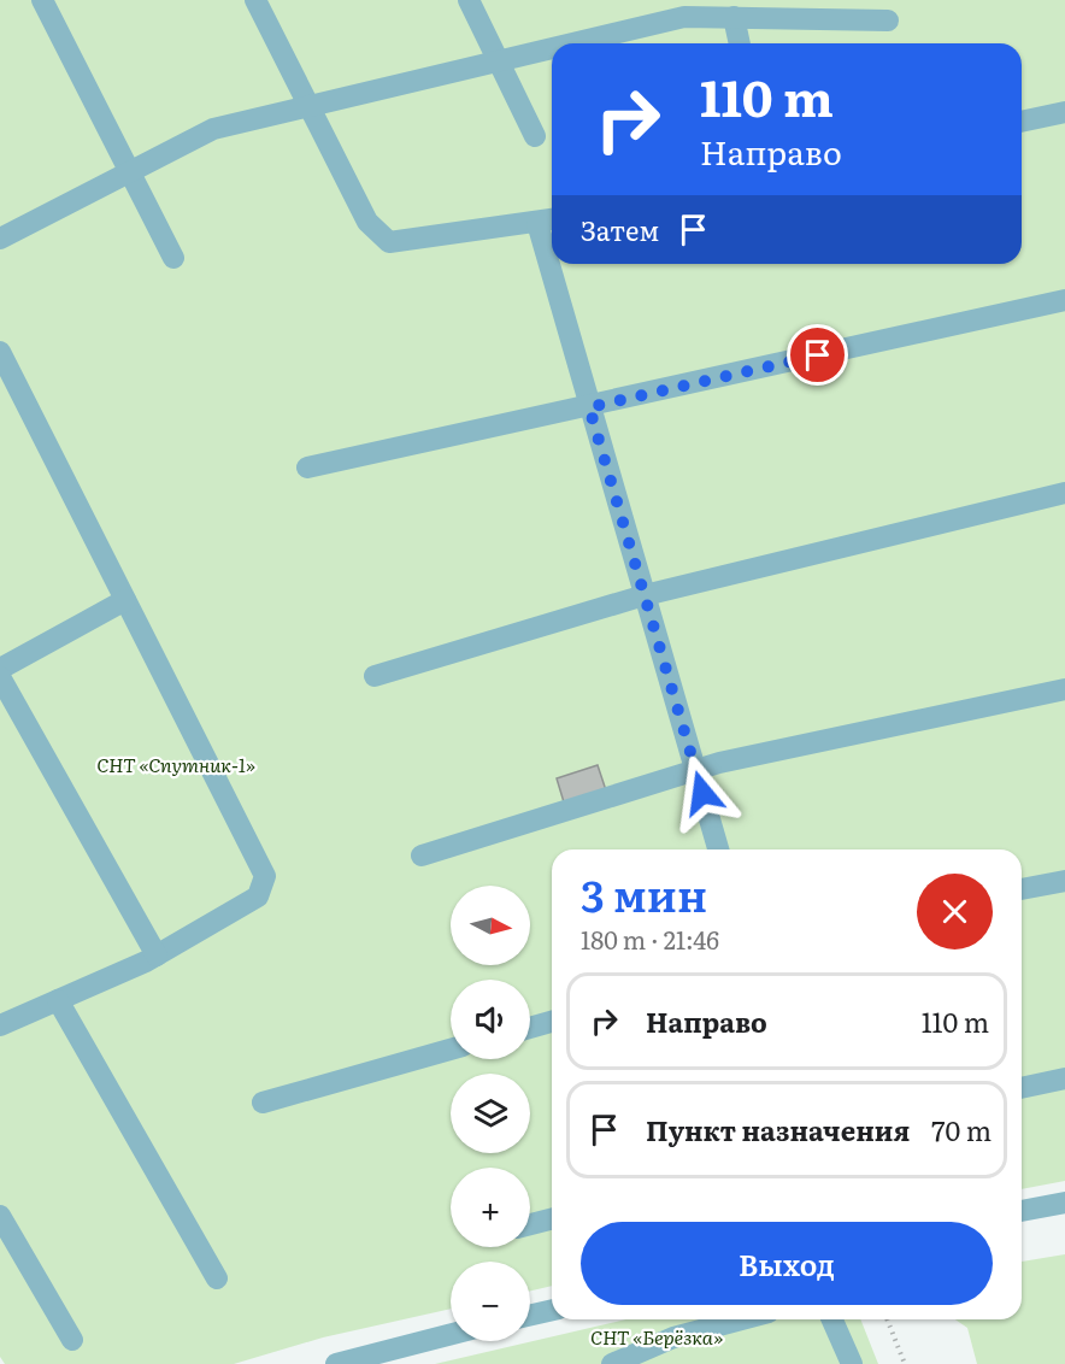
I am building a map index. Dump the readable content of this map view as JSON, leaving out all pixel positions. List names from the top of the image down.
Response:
{
  "parks": ["СНТ «Спутник-1»", "СНТ «Берёзка»"],
  "north": "right",
  "page": {
    "turn": ["110 m", "Направо"],
    "then": "Затем",
    "heading": ["3 мин", "180 m · 21:46"],
    "map_buttons": ["+", "−"],
    "list": [
      {
        "name": "Направо",
        "value": "110 m"
      },
      {
        "name": "Пункт назначения",
        "value": "70 m"
      }
    ],
    "buttons": "Выход"
  }
}
